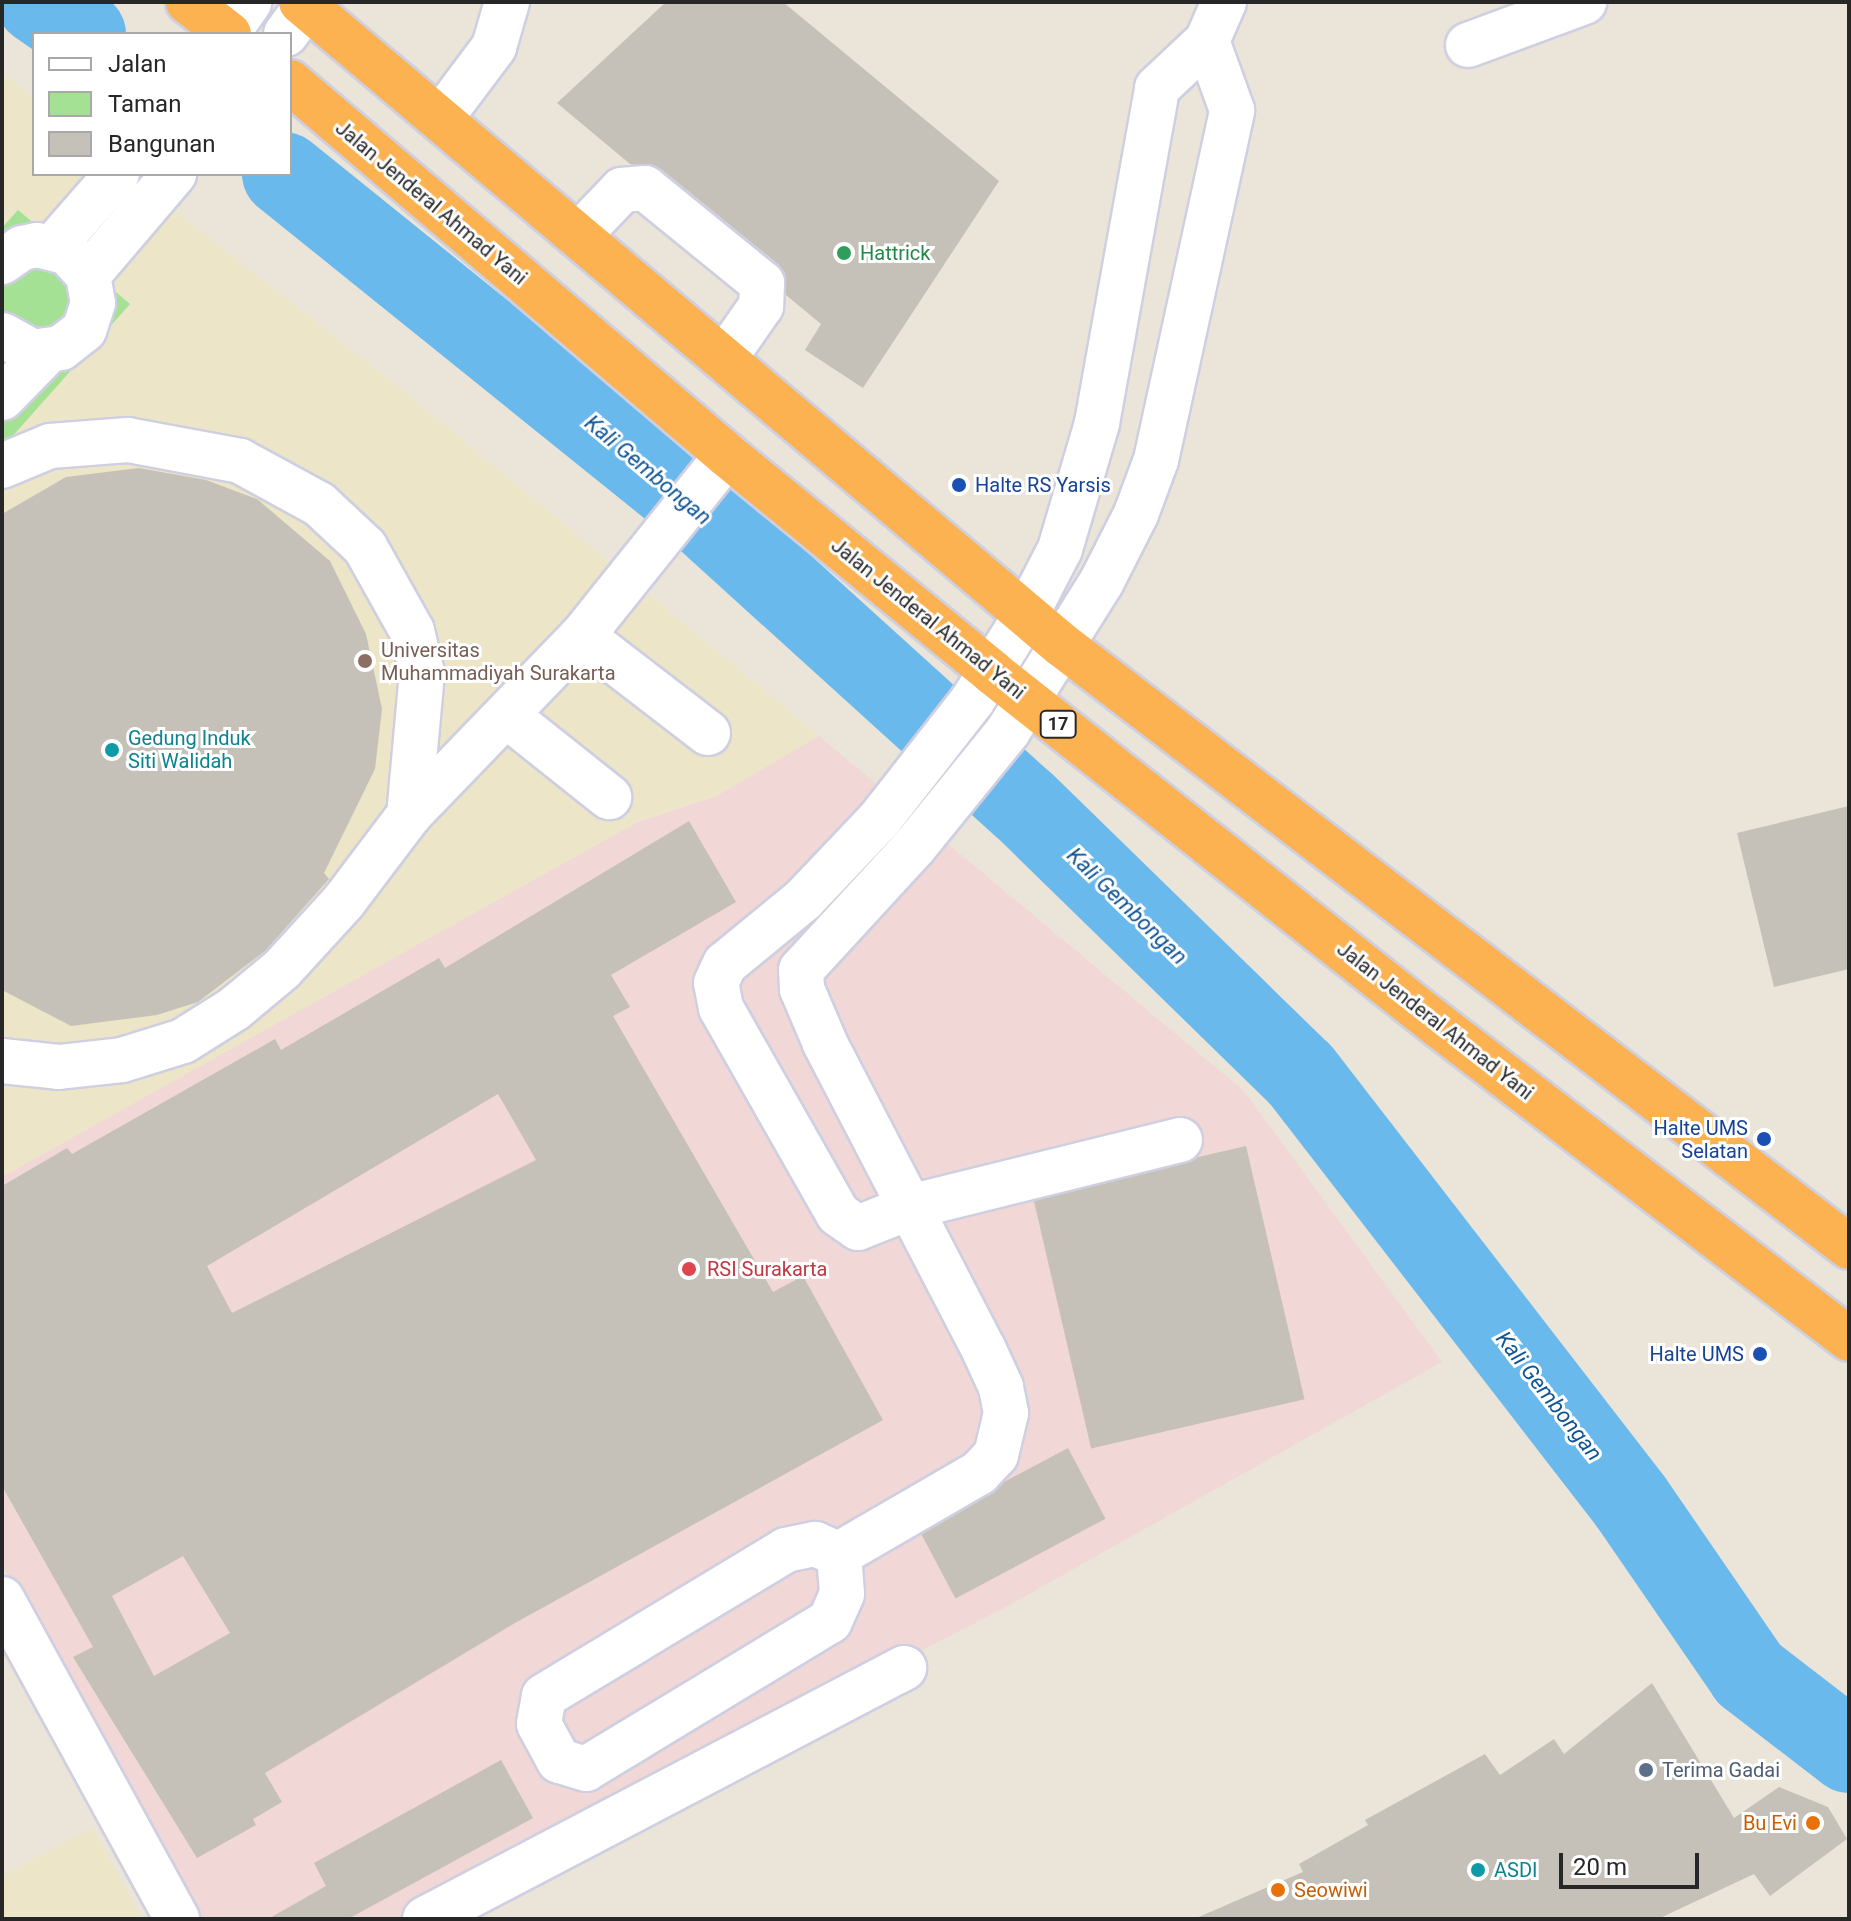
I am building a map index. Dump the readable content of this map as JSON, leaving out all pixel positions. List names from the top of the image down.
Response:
{
  "streets": {
    "highway": ["Jalan Jenderal Ahmad Yani", "17"]
  },
  "water": ["Kali Gembongan"],
  "places": [
    "Hattrick",
    "Halte RS Yarsis",
    "Universitas Muhammadiyah Surakarta",
    "Gedung Induk Siti Walidah",
    "Halte UMS Selatan",
    "RSI Surakarta",
    "Halte UMS",
    "Terima Gadai",
    "Bu Evi",
    "ASDI",
    "Seowiwi"
  ],
  "legend": ["Jalan", "Taman", "Bangunan"],
  "scale_bar": "20 m"
}
